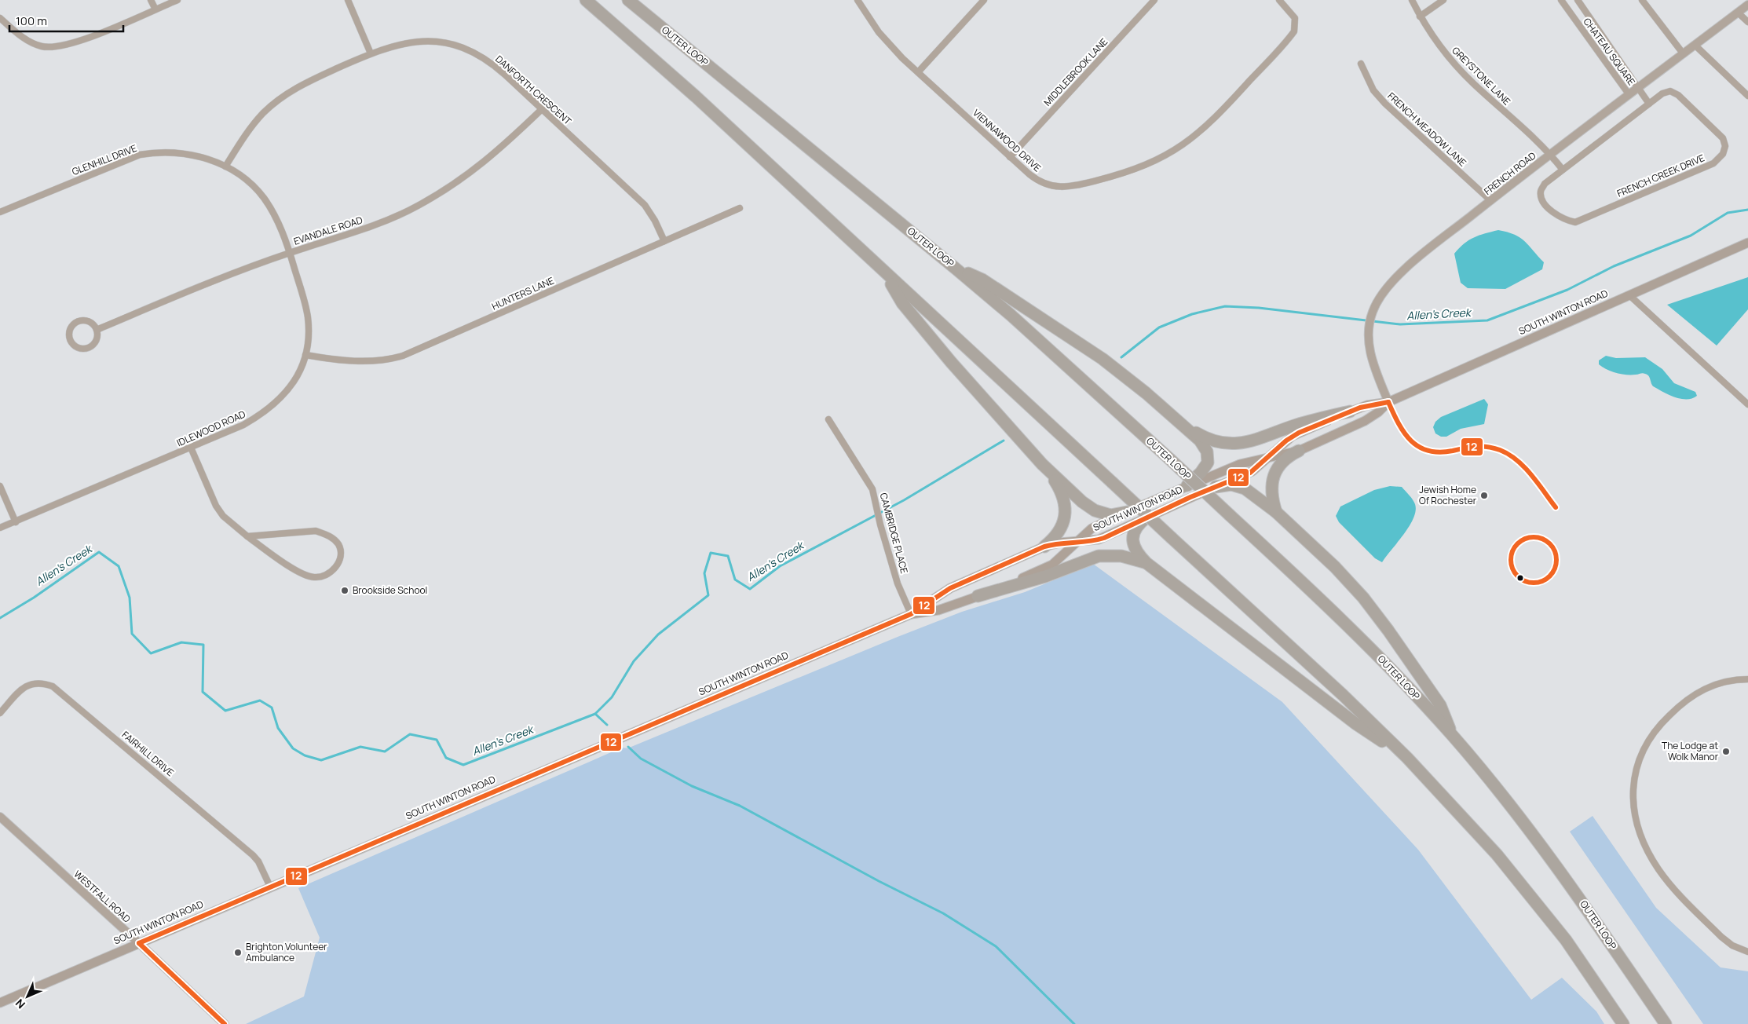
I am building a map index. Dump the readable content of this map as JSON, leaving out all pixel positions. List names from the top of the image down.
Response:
{
  "streets": {
    "highway": ["OUTER LOOP"],
    "main road": ["SOUTH WINTON ROAD"],
    "street": [
      "CHATEAU SQUARE",
      "MIDDLEBROOK LANE",
      "GREYSTONE LANE",
      "DANFORTH CRESCENT",
      "FRENCH MEADOW LANE",
      "VIENNAWOOD DRIVE",
      "GLENHILL DRIVE",
      "FRENCH ROAD",
      "FRENCH CREEK DRIVE",
      "EVANDALE ROAD",
      "HUNTERS LANE",
      "IDLEWOOD ROAD",
      "CAMBRIDGE PLACE",
      "FAIRHILL DRIVE",
      "WESTFALL ROAD"
    ]
  },
  "crossings": [
    ["CHATEAU SQUARE", "FRENCH ROAD"],
    ["MIDDLEBROOK LANE", "VIENNAWOOD DRIVE"],
    ["GREYSTONE LANE", "FRENCH ROAD"],
    ["DANFORTH CRESCENT", "GLENHILL DRIVE"],
    ["DANFORTH CRESCENT", "EVANDALE ROAD"],
    ["DANFORTH CRESCENT", "HUNTERS LANE"],
    ["FRENCH MEADOW LANE", "FRENCH ROAD"],
    ["GLENHILL DRIVE", "EVANDALE ROAD"],
    ["GLENHILL DRIVE", "IDLEWOOD ROAD"],
    ["FRENCH ROAD", "SOUTH WINTON ROAD"],
    ["EVANDALE ROAD", "IDLEWOOD ROAD"],
    ["HUNTERS LANE", "IDLEWOOD ROAD"],
    ["SOUTH WINTON ROAD", "CAMBRIDGE PLACE"],
    ["SOUTH WINTON ROAD", "FAIRHILL DRIVE"],
    ["SOUTH WINTON ROAD", "WESTFALL ROAD"]
  ],
  "water": ["Allen's Creek"],
  "places": [
    "Jewish Home Of Rochester",
    "Brookside School",
    "The Lodge at Wolk Manor",
    "Brighton Volunteer Ambulance"
  ],
  "lines": ["transit line 12"],
  "scale_bar": "100 m",
  "north": "bottom left"
}
